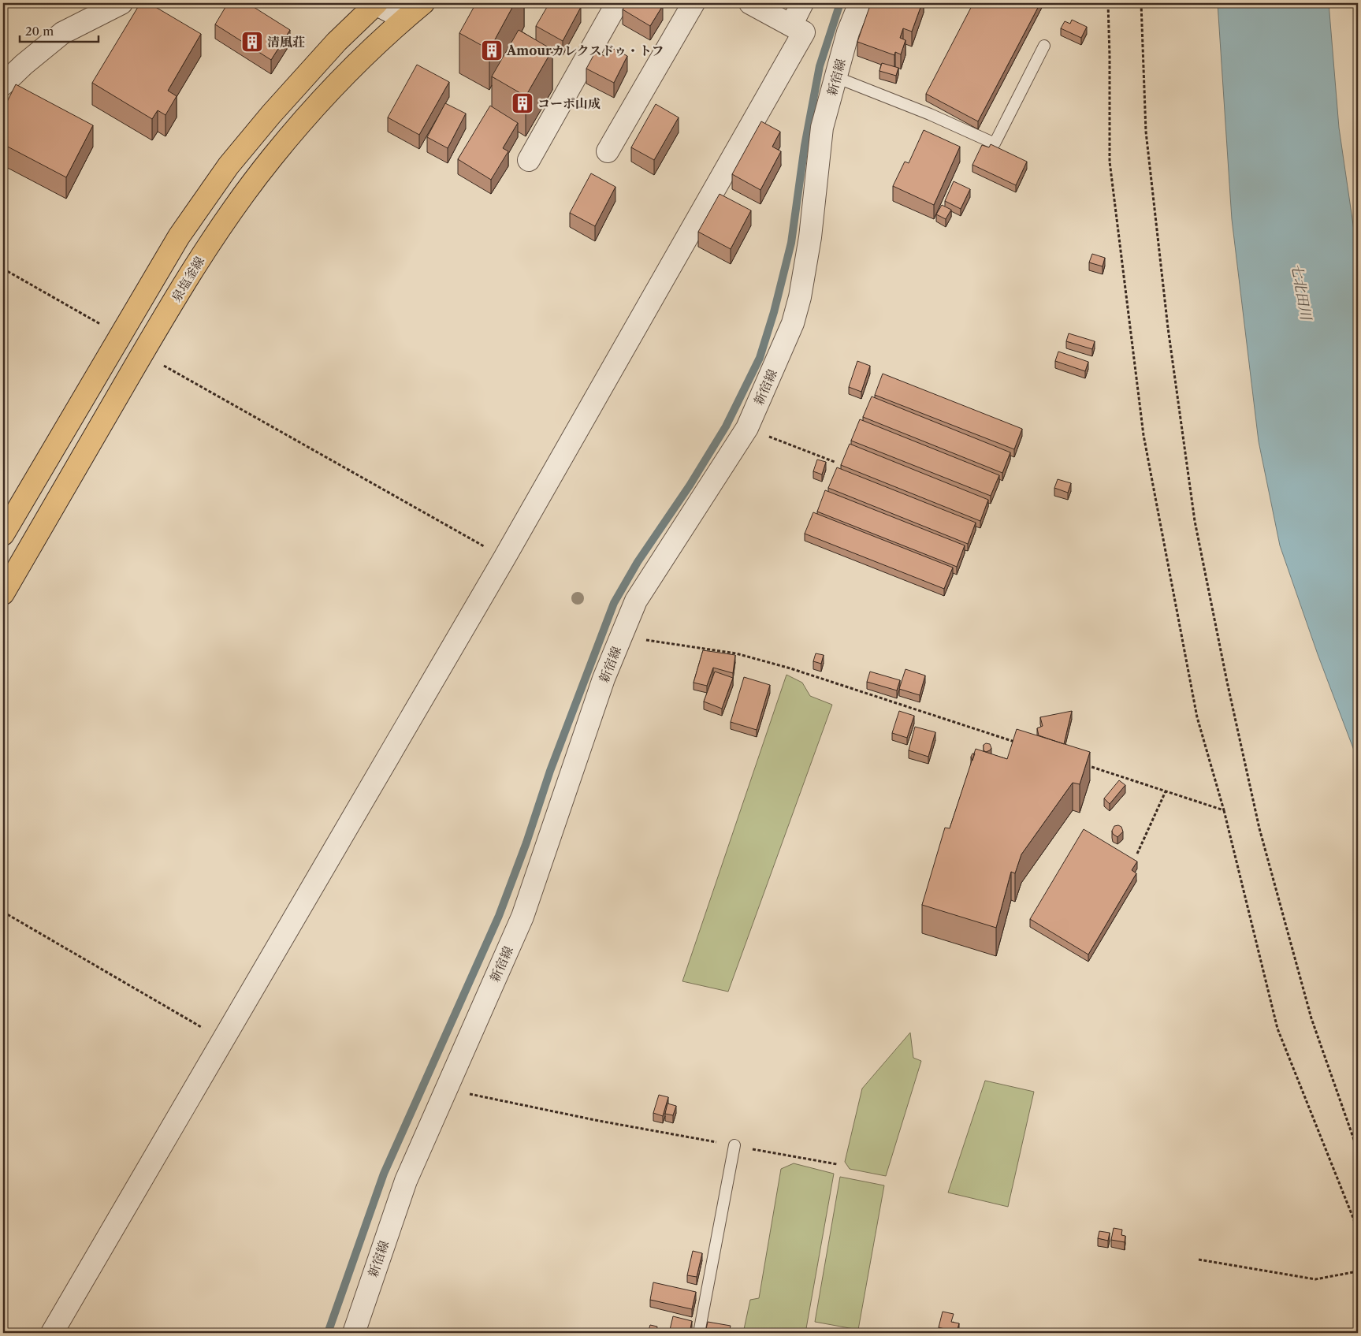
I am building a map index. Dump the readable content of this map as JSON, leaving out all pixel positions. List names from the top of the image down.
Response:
{
  "streets": {
    "main road": ["泉塩釜線"],
    "street": ["新宿線"]
  },
  "water": ["七北田川"],
  "places": {
    "building": ["清風荘", "Amourカレクスドゥ・トフ", "コーポ山成"]
  },
  "scale_bar": "20 m"
}
